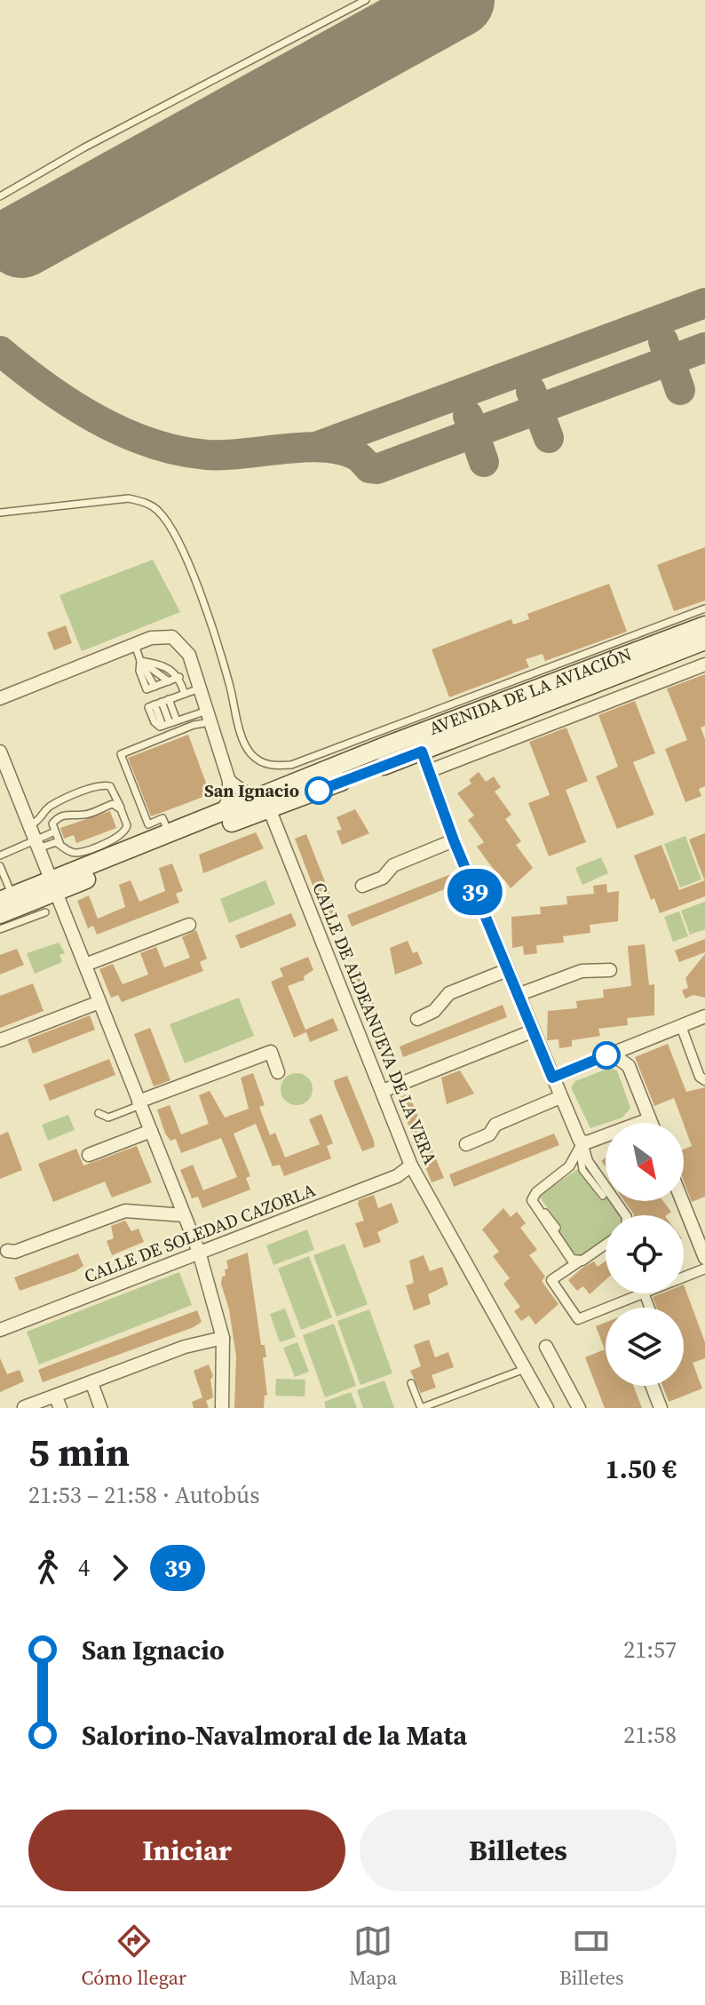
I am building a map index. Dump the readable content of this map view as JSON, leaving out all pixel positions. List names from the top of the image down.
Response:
{
  "streets": {
    "main road": ["AVENIDA DE LA AVIACIÓN"],
    "street": ["CALLE DE ALDEANUEVA DE LA VERA", "CALLE DE SOLEDAD CAZORLA"]
  },
  "crossings": [
    ["AVENIDA DE LA AVIACIÓN", "CALLE DE ALDEANUEVA DE LA VERA"],
    ["CALLE DE ALDEANUEVA DE LA VERA", "CALLE DE SOLEDAD CAZORLA"]
  ],
  "places": ["San Ignacio"],
  "lines": ["bus line 39"],
  "north": "bottom right",
  "page": {
    "on_map": "39",
    "heading": ["5 min", "21:53 – 21:58 · Autobús", "1.50 €"],
    "legs": ["4", "39"],
    "list": [
      {
        "name": "San Ignacio",
        "value": "21:57"
      },
      {
        "name": "Salorino-Navalmoral de la Mata",
        "value": "21:58"
      }
    ],
    "buttons": ["Iniciar", "Billetes"],
    "tabs": ["Cómo llegar", "Mapa", "Billetes"]
  }
}
